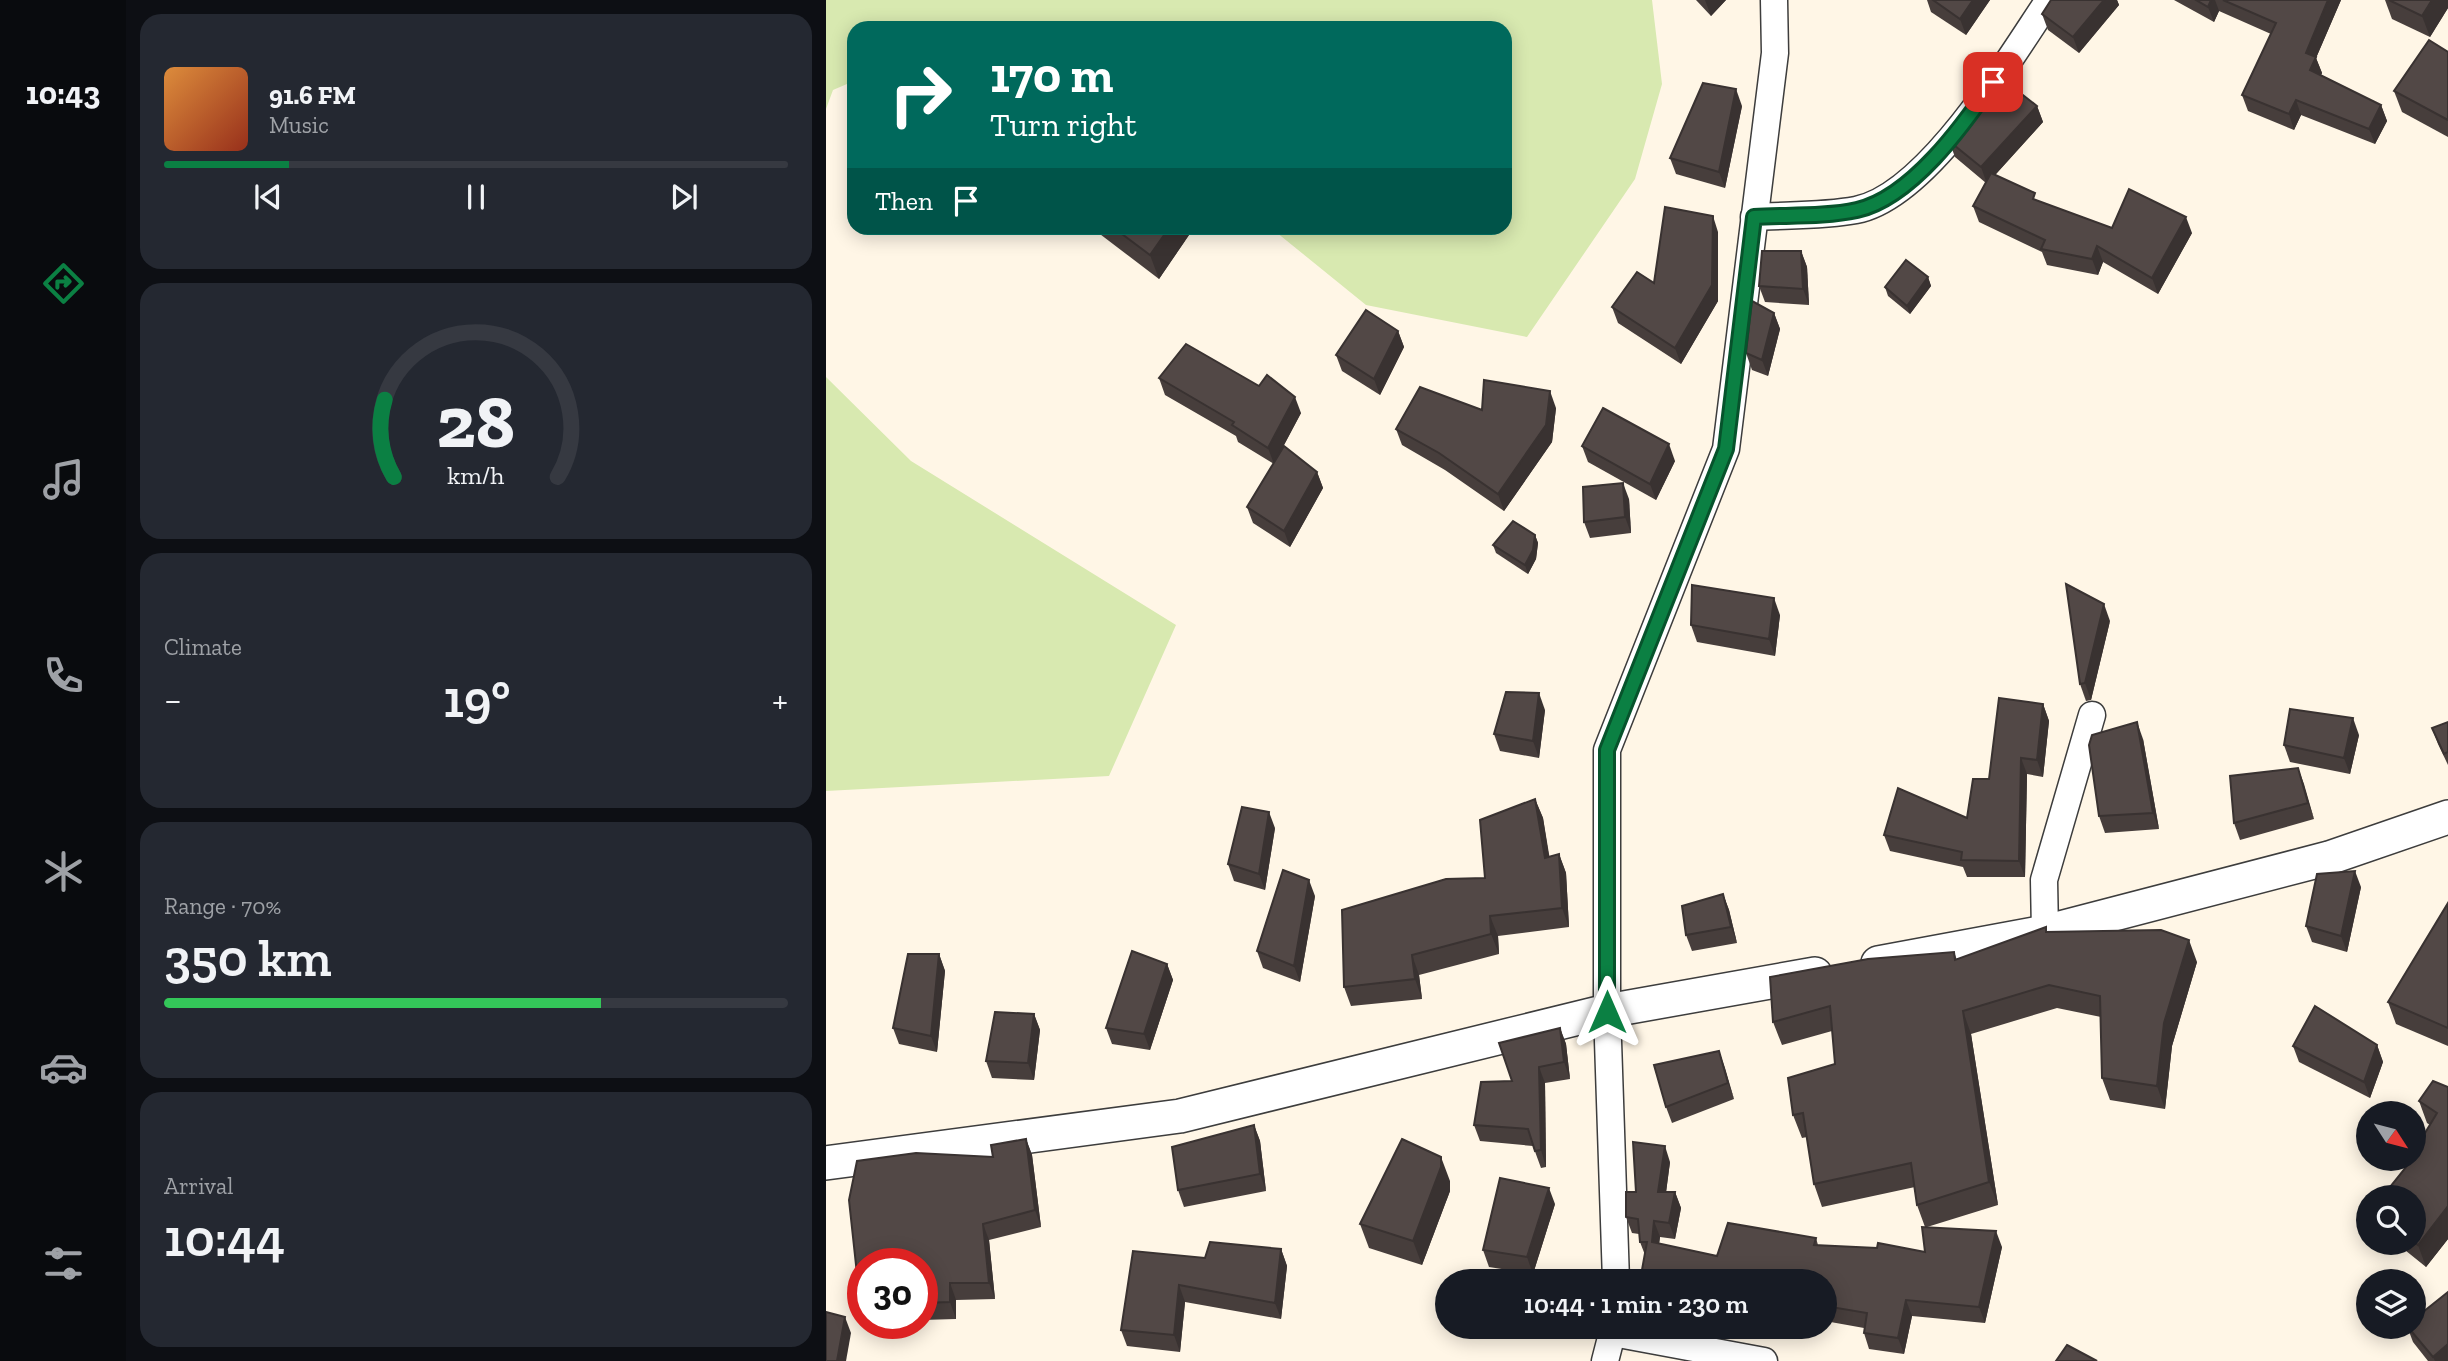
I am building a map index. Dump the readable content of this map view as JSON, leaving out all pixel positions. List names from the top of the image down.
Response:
{
  "north": "bottom right",
  "page": {
    "tabs": "10:43",
    "turn": ["170 m", "Turn right"],
    "song": ["91.6 FM", "Music"],
    "then": "Then",
    "tile": [
      "Climate",
      ["Range · 70%", "350 km"],
      ["Arrival", "10:44"]
    ],
    "heat": ["−", "19°", "+"],
    "limit": "30",
    "trip": "10:44 · 1 min · 230 m",
    "gauge": ["28", "km/h"]
  }
}
